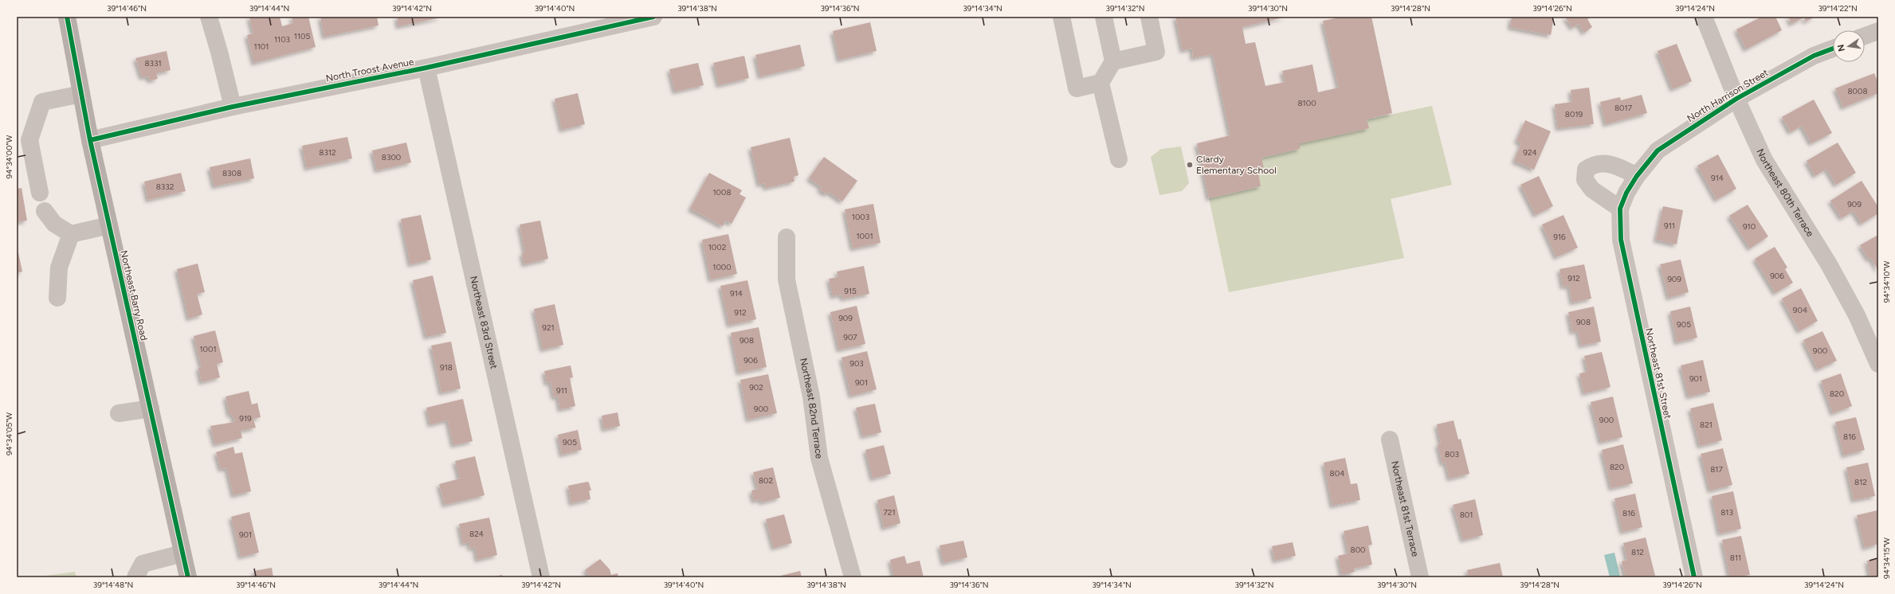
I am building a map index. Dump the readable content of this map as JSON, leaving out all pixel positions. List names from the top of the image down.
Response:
{
  "streets": {
    "main road": ["Northeast Barry Road"],
    "street": [
      "North Troost Avenue",
      "North Harrison Street",
      "Northeast 80th Terrace",
      "Northeast 83rd Street",
      "Northeast 81st Street",
      "Northeast 82nd Terrace",
      "Northeast 81st Terrace"
    ]
  },
  "crossings": [
    ["North Troost Avenue", "Northeast Barry Road"],
    ["North Troost Avenue", "Northeast 83rd Street"],
    ["North Harrison Street", "Northeast 80th Terrace"],
    ["North Harrison Street", "Northeast 81st Street"]
  ],
  "places": ["Clardy Elementary School"],
  "house_numbers": [
    "1105",
    "1103",
    "1101",
    "8331",
    "8008",
    "8100",
    "8017",
    "8019",
    "8312",
    "924",
    "8300",
    "8308",
    "914",
    "8332",
    "1008",
    "909",
    "1003",
    "911",
    "910",
    "1001",
    "916",
    "1002",
    "1000",
    "906",
    "912",
    "909",
    "915",
    "914",
    "904",
    "912",
    "909",
    "908",
    "905",
    "921",
    "907",
    "908",
    "1001",
    "900",
    "906",
    "903",
    "918",
    "901",
    "901",
    "902",
    "911",
    "820",
    "900",
    "919",
    "900",
    "821",
    "816",
    "905",
    "803",
    "820",
    "817",
    "804",
    "802",
    "812",
    "721",
    "813",
    "816",
    "801",
    "824",
    "901",
    "800",
    "812",
    "811"
  ],
  "north": "left",
  "coordinates": [
    "39°14'46\"N",
    "39°14'44\"N",
    "39°14'42\"N",
    "39°14'40\"N",
    "39°14'38\"N",
    "39°14'36\"N",
    "39°14'34\"N",
    "39°14'32\"N",
    "39°14'30\"N",
    "39°14'28\"N",
    "39°14'26\"N",
    "39°14'24\"N",
    "39°14'22\"N",
    "94°34'00\"W",
    "94°34'10\"W",
    "94°34'05\"W",
    "94°34'15\"W",
    "39°14'48\"N"
  ]
}
